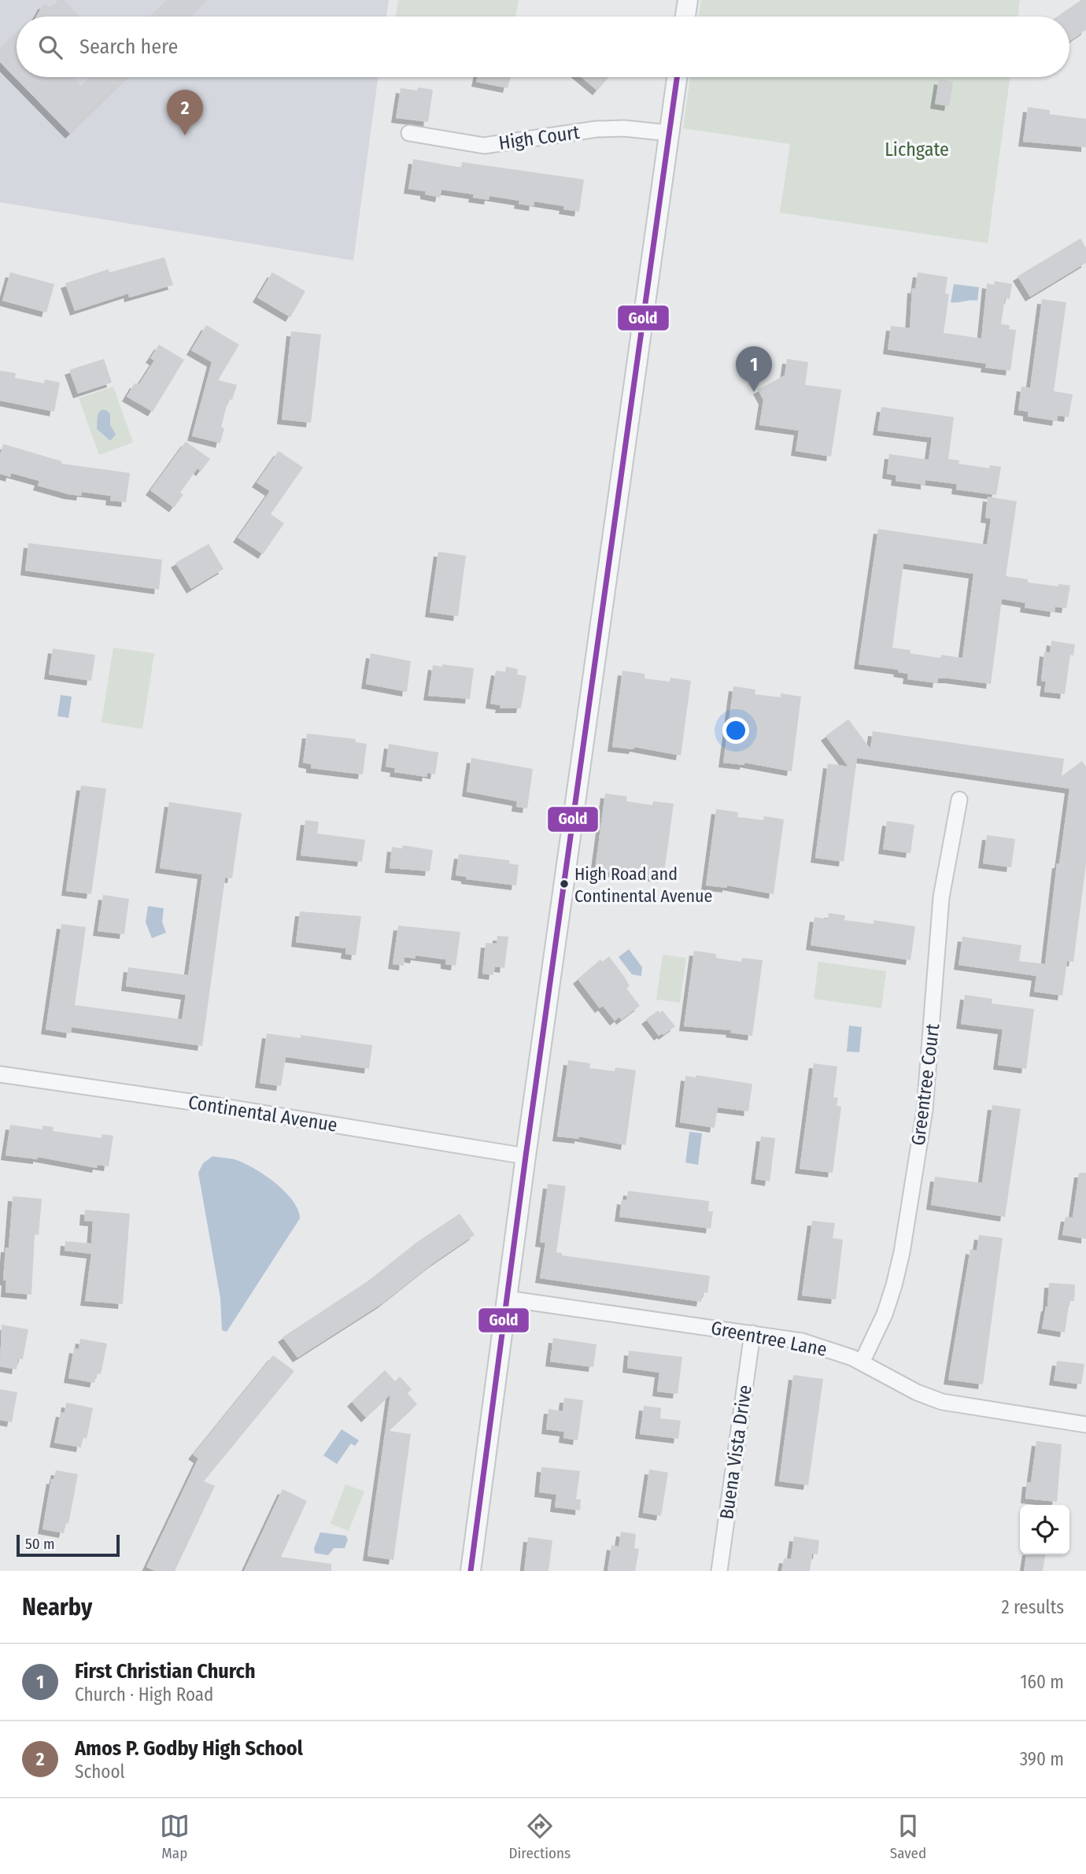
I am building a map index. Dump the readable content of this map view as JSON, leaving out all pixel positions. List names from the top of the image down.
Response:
{
  "streets": {
    "street": [
      "High Court",
      "Greentree Court",
      "Continental Avenue",
      "Greentree Lane",
      "Buena Vista Drive"
    ]
  },
  "crossings": [
    ["Greentree Court", "Greentree Lane"],
    ["Greentree Lane", "Buena Vista Drive"]
  ],
  "parks": ["Lichgate"],
  "places": ["High Road and Continental Avenue"],
  "lines": ["transit line Gold"],
  "scale_bar": "50 m",
  "page": {
    "search": "Search here",
    "pins": ["2", "1"],
    "scale": "50 m",
    "heading": ["Nearby", "2 results"],
    "list": [
      {
        "mark": "1",
        "name": "First Christian Church",
        "note": "Church · High Road",
        "value": "160 m"
      },
      {
        "mark": "2",
        "name": "Amos P. Godby High School",
        "note": "School",
        "value": "390 m"
      }
    ],
    "nav": ["Map", "Directions", "Saved"]
  }
}
